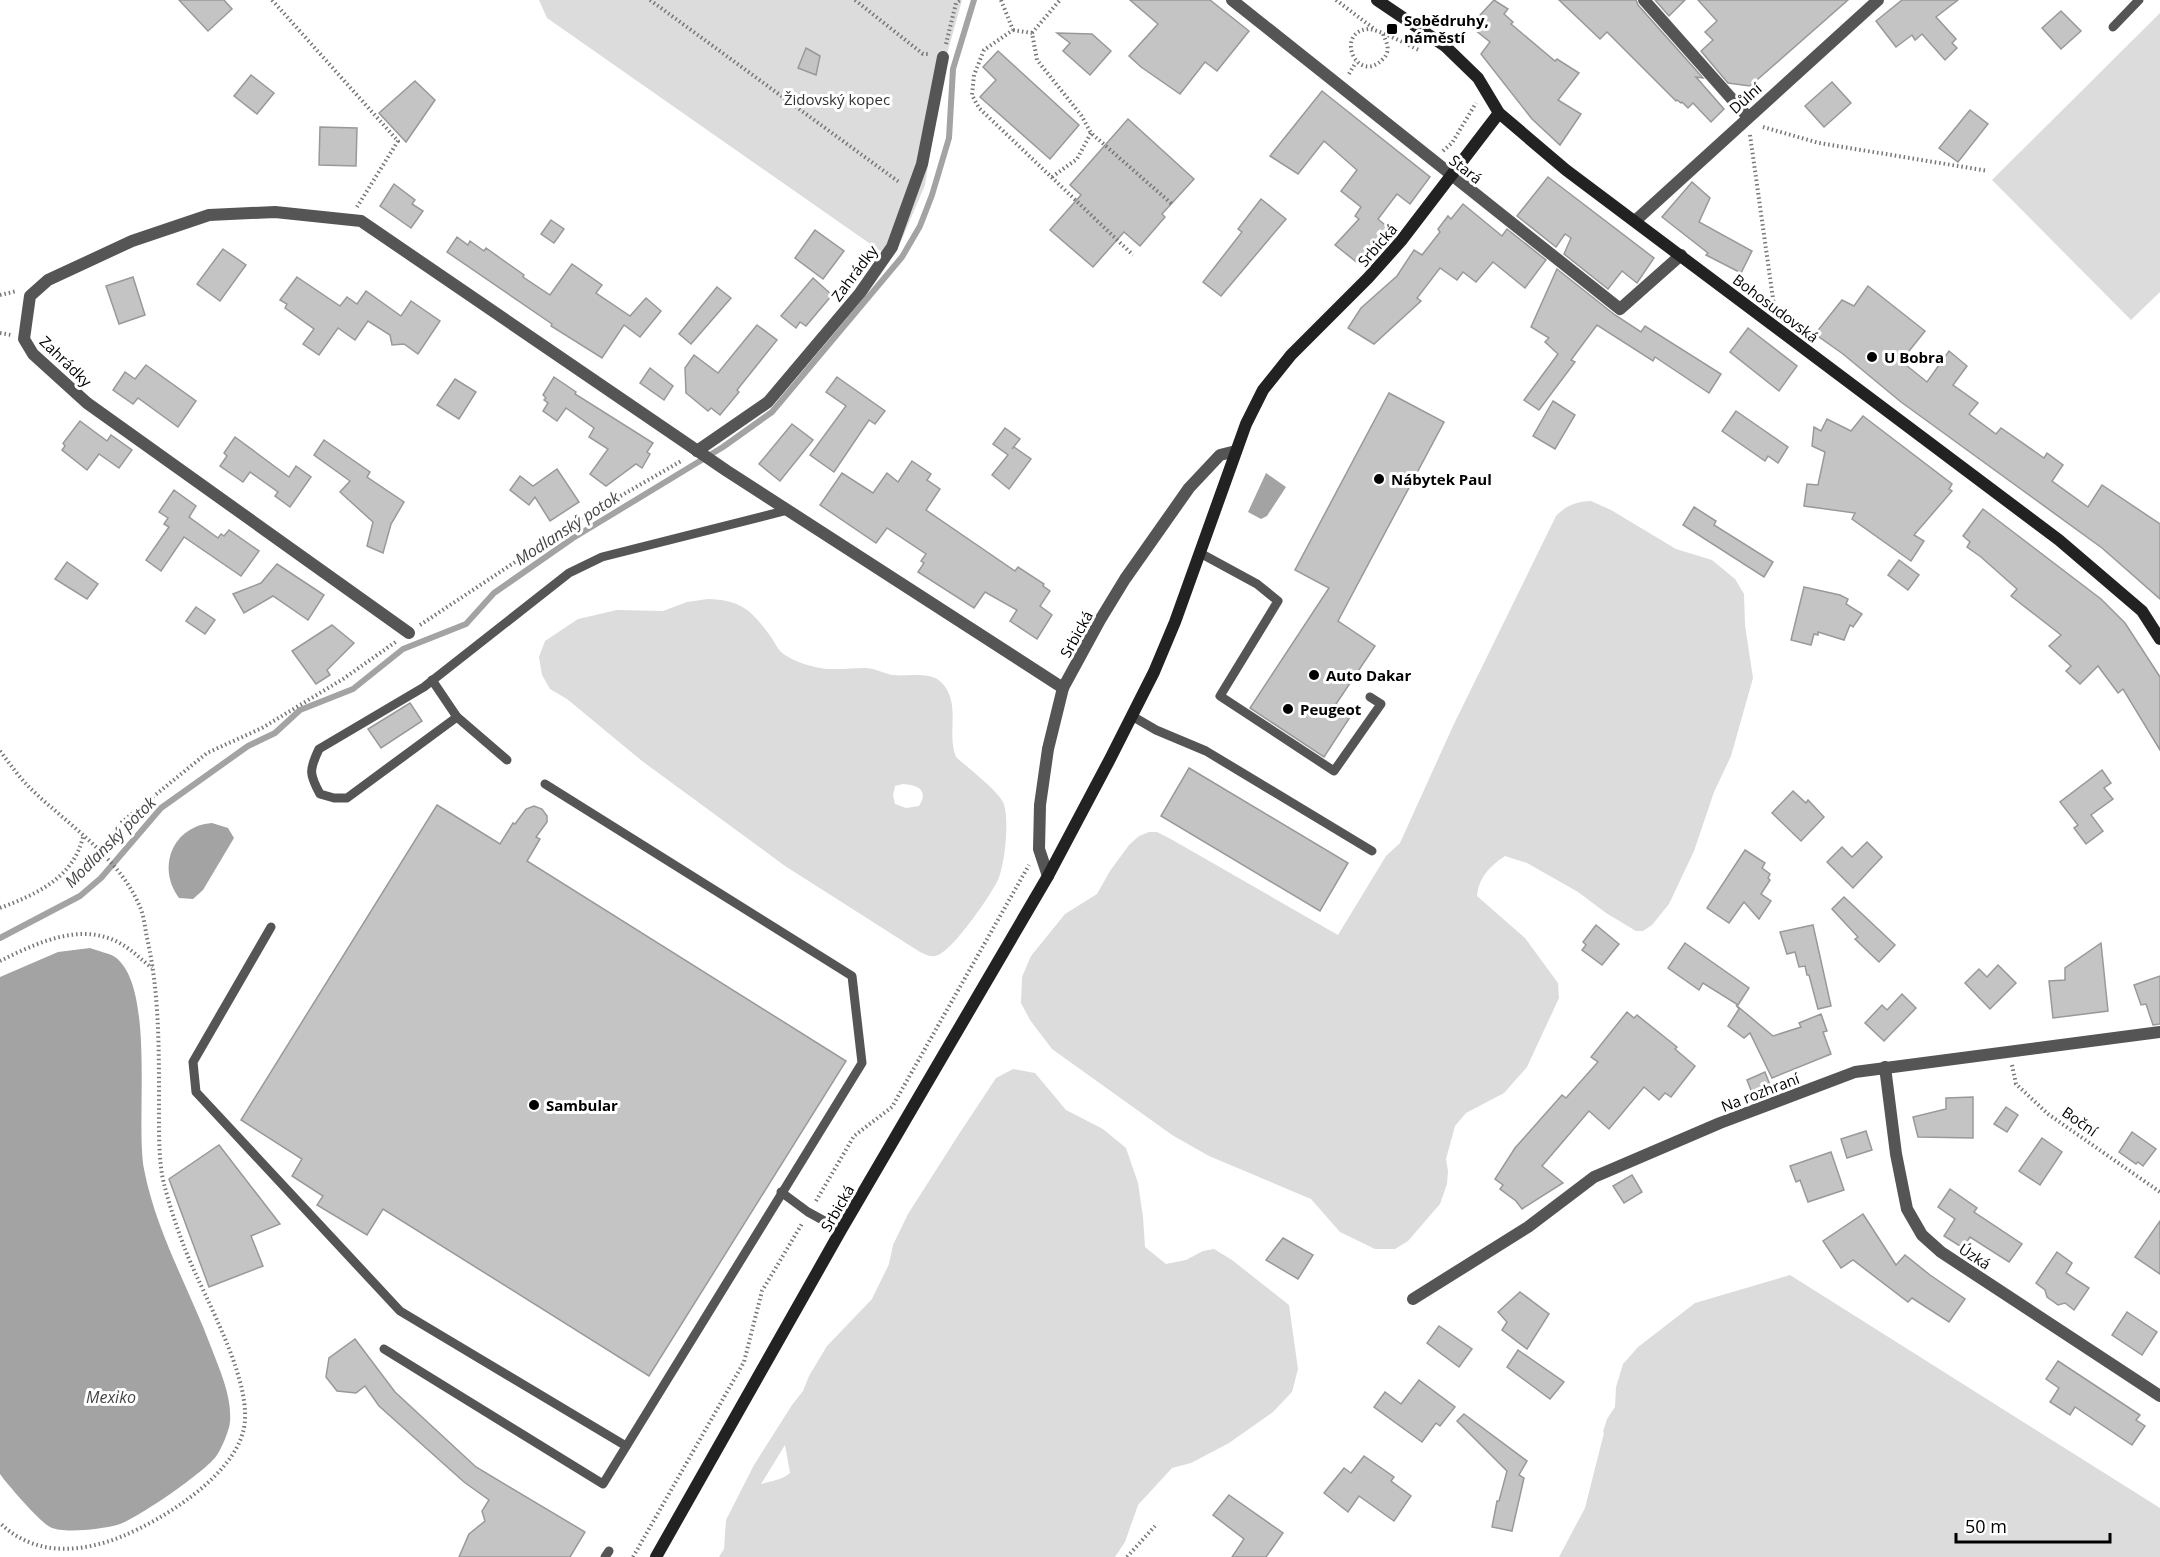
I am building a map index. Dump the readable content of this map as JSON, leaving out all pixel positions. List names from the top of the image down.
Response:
{
  "streets": {
    "street": [
      "Důlní",
      "Stará",
      "Srbická",
      "Zahrádky",
      "Bohosudovská",
      "Na rozhraní",
      "Úzká"
    ],
    "path": ["Boční"]
  },
  "crossings": [
    ["Důlní", "Bohosudovská"],
    ["Stará", "Srbická"],
    ["Stará", "Bohosudovská"],
    ["Srbická", "Zahrádky"],
    ["Srbická", "Bohosudovská"],
    ["Na rozhraní", "Boční"],
    ["Na rozhraní", "Úzká"]
  ],
  "water": ["Modlanský potok", "Mexiko"],
  "parks": ["Židovský kopec"],
  "places": {
    "transit": ["Sobědruhy, náměstí"],
    "other": [
      "U Bobra",
      "Nábytek Paul",
      "Auto Dakar",
      "Peugeot",
      "Sambular"
    ]
  },
  "scale_bar": "50 m"
}
